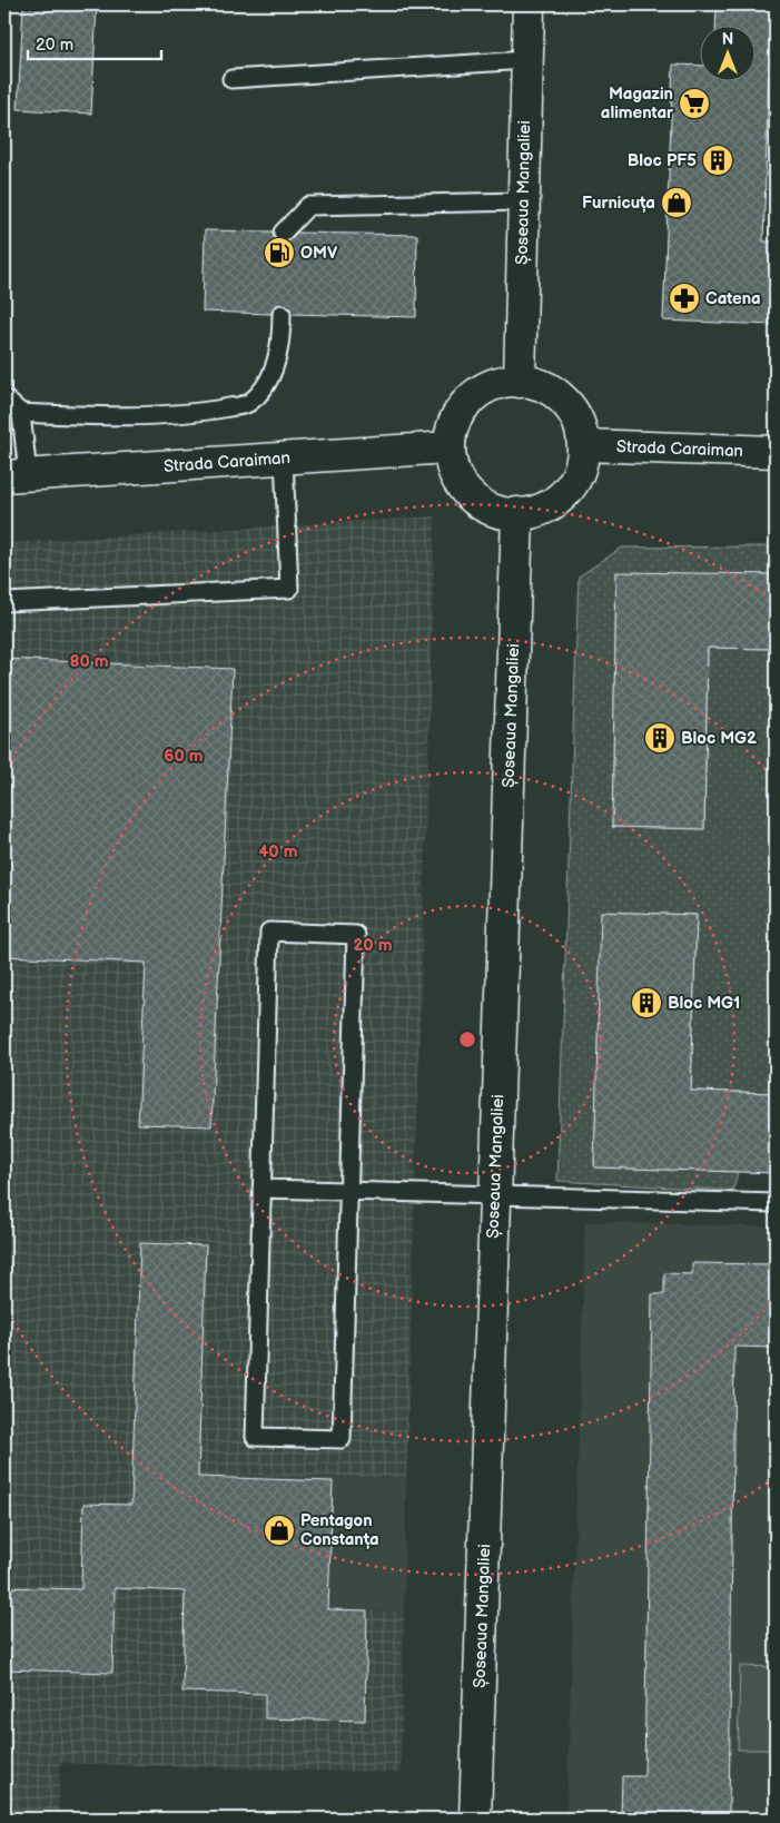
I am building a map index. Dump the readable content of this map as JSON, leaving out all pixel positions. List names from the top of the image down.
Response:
{
  "streets": {
    "street": ["Șoseaua Mangaliei", "Strada Caraiman"]
  },
  "crossings": [
    ["Șoseaua Mangaliei", "Strada Caraiman"]
  ],
  "places": {
    "supermarket": ["Magazin alimentar"],
    "building": ["Bloc PF5", "Bloc MG2", "Bloc MG1"],
    "shop": ["Furnicuța", "Pentagon Constanța"],
    "fuel station": ["OMV"],
    "pharmacy": ["Catena"]
  },
  "scale_bar": "20 m",
  "north": "top",
  "rings": [
    "80 m",
    "60 m",
    "40 m",
    "20 m"
  ]
}
